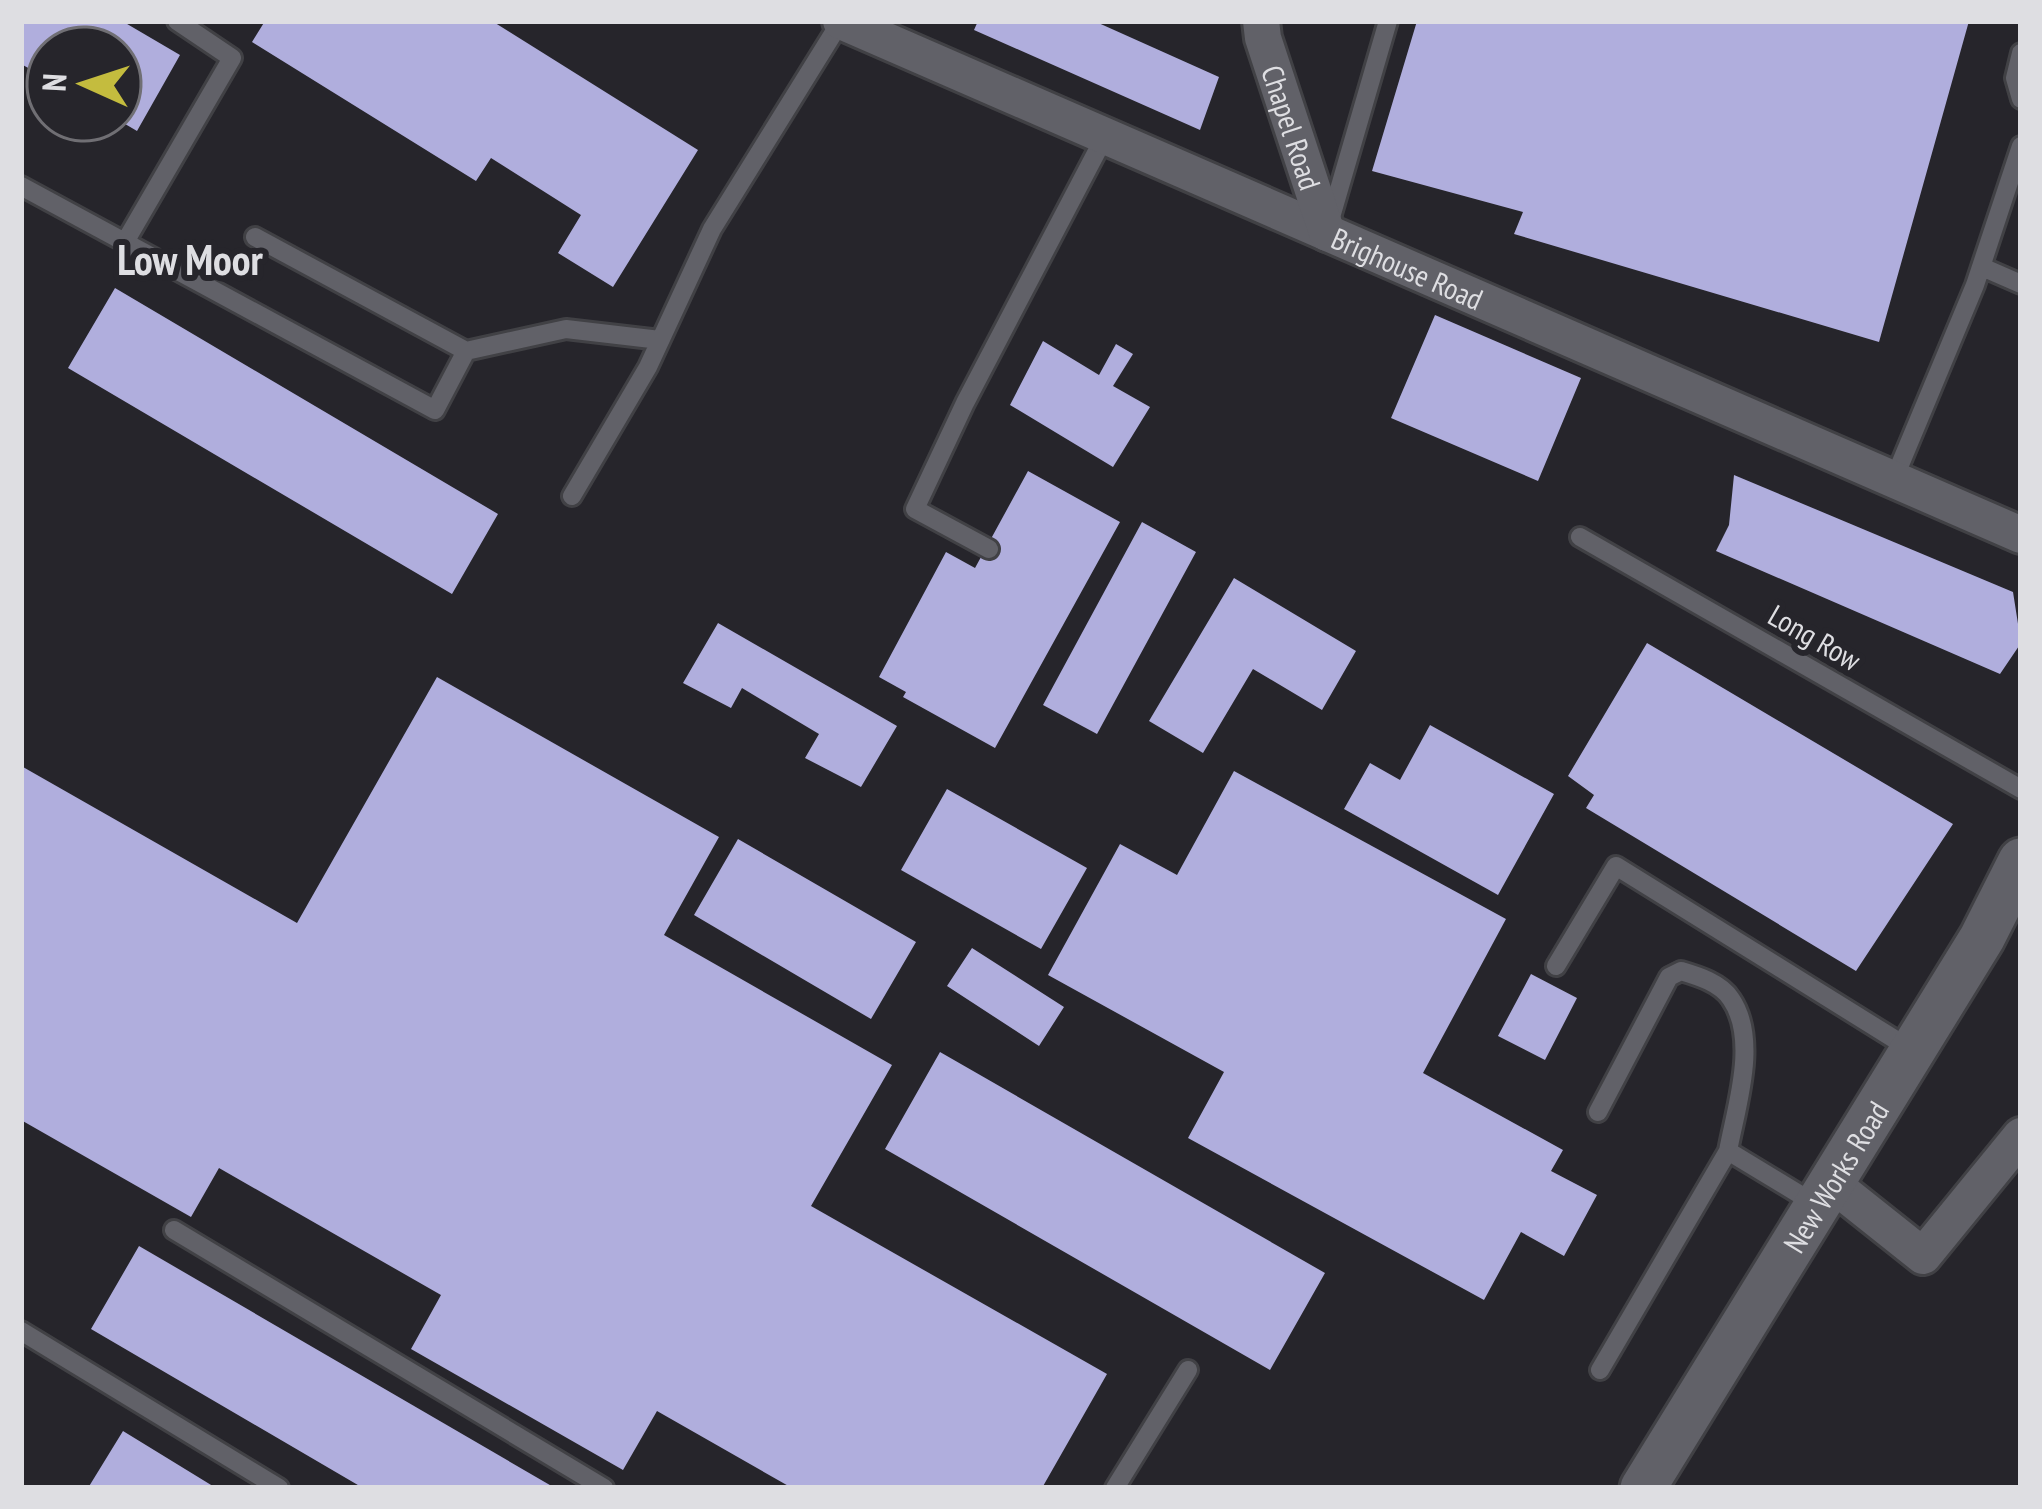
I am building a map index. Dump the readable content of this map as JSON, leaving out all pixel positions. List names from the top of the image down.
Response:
{
  "streets": {
    "street": ["Chapel Road", "Brighouse Road", "New Works Road"],
    "lane": ["Long Row"]
  },
  "crossings": [
    ["Chapel Road", "Brighouse Road"]
  ],
  "districts": ["Low Moor"],
  "north": "left"
}
